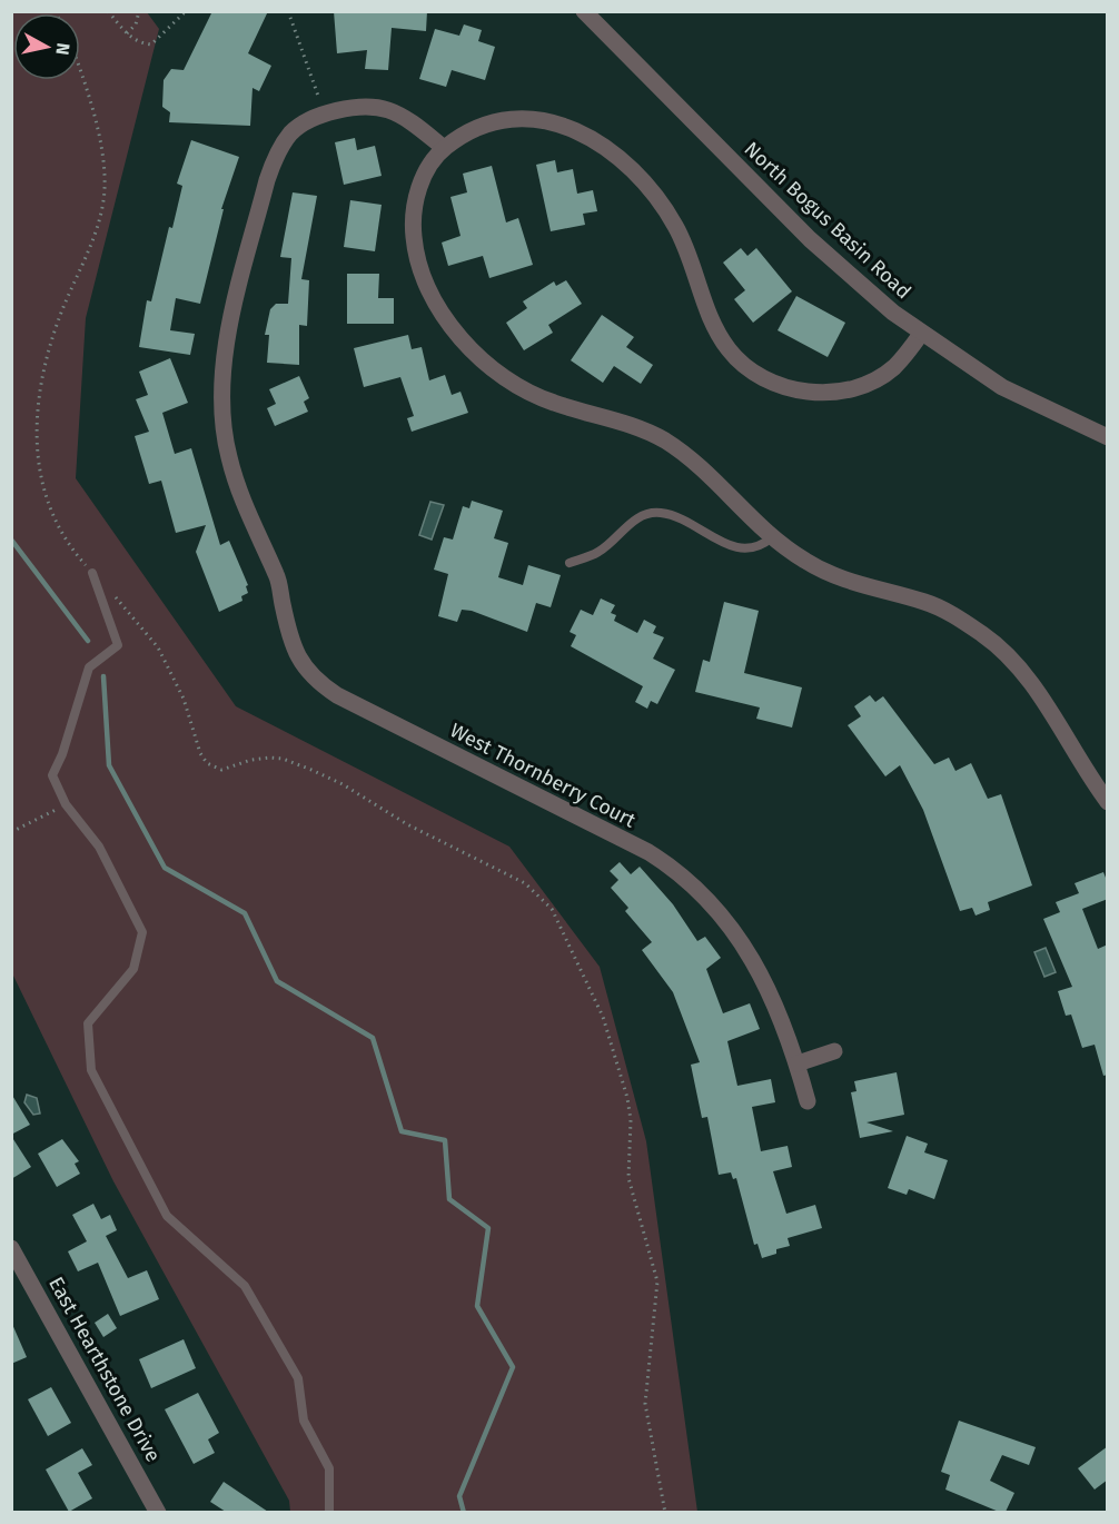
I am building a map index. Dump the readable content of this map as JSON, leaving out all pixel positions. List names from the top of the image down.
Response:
{
  "streets": {
    "street": ["North Bogus Basin Road", "West Thornberry Court", "East Hearthstone Drive"]
  },
  "north": "right"
}
